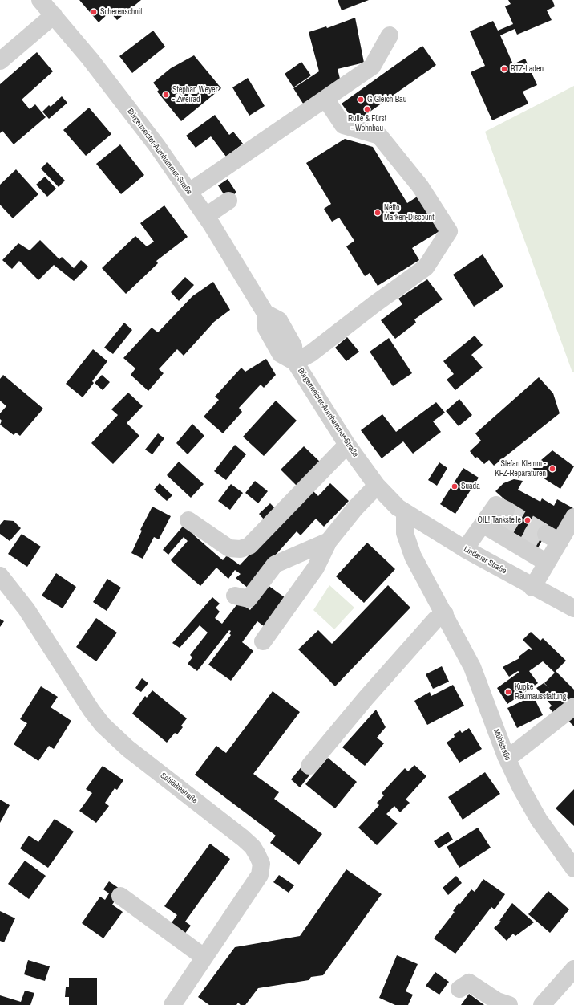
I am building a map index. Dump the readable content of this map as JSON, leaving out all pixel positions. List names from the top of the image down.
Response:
{
  "streets": {
    "street": [
      "Bürgermeister-Aurnhammer-Straße",
      "Lindauer Straße",
      "Mühlstraße",
      "Schlößlestraße"
    ]
  },
  "crossings": [
    ["Bürgermeister-Aurnhammer-Straße", "Lindauer Straße"],
    ["Bürgermeister-Aurnhammer-Straße", "Mühlstraße"],
    ["Lindauer Straße", "Mühlstraße"]
  ],
  "places": [
    "Scherenschnitt",
    "BTZ-Laden",
    "Stephan Weyer - Zweirad",
    "G Gleich Bau",
    "Ruile & Fürst - Wohnbau",
    "Netto Marken-Discount",
    "Stefan Klemm - KFZ-Reparaturen",
    "Suada",
    "OIL! Tankstelle",
    "Kupke Raumausstattung"
  ]
}
